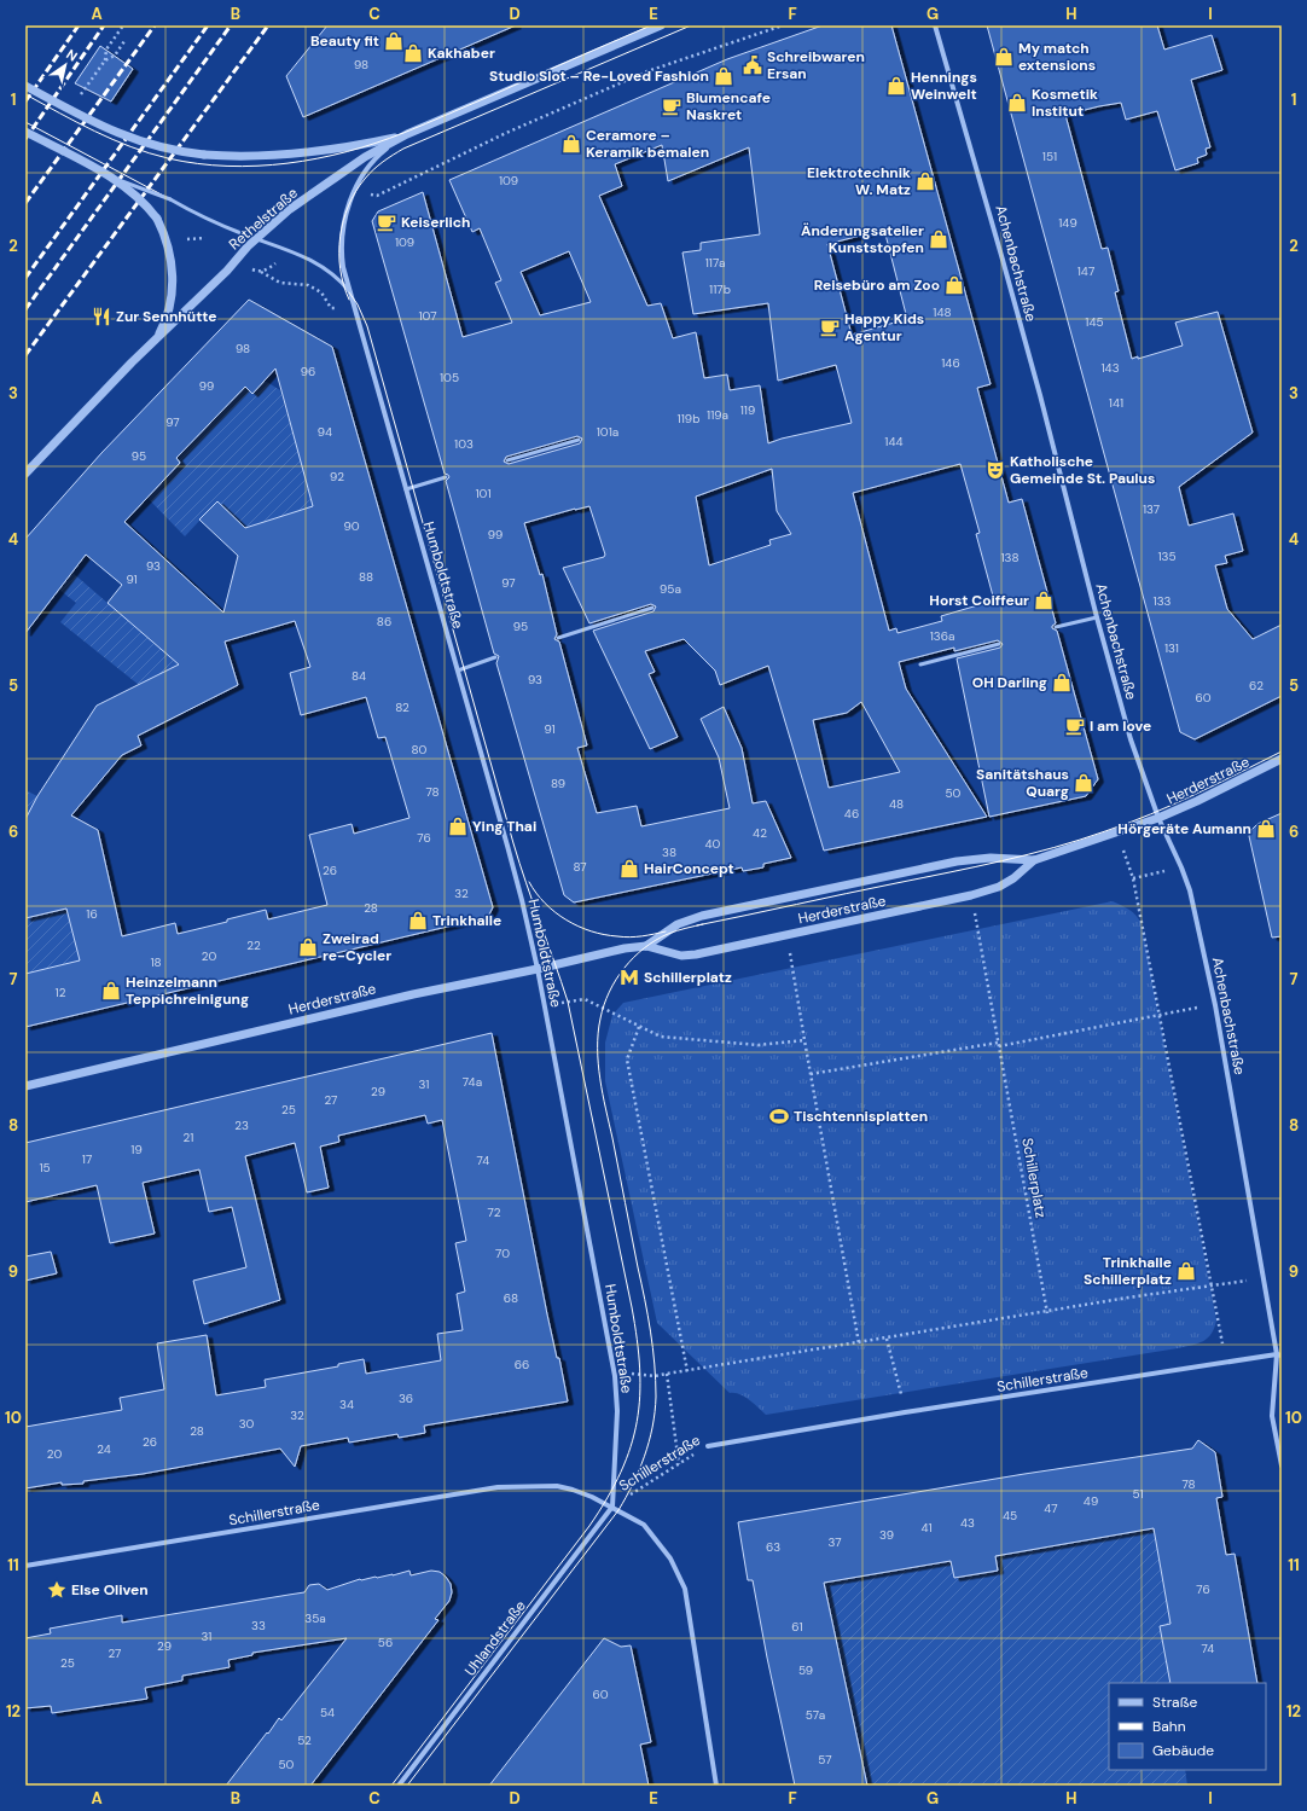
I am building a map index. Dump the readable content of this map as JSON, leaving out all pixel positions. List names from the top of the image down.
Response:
{
  "streets": {
    "street": [
      "Rethelstraße",
      "Achenbachstraße",
      "Humboldtstraße",
      "Herderstraße",
      "Schillerstraße",
      "Uhlandstraße"
    ],
    "path": ["Schillerplatz"]
  },
  "crossings": [
    ["Rethelstraße", "Humboldtstraße"],
    ["Achenbachstraße", "Herderstraße"],
    ["Achenbachstraße", "Schillerstraße"],
    ["Humboldtstraße", "Herderstraße"],
    ["Humboldtstraße", "Schillerstraße"],
    ["Humboldtstraße", "Uhlandstraße"],
    ["Herderstraße", "Schillerplatz"],
    ["Schillerstraße", "Uhlandstraße"]
  ],
  "places": {
    "shop": [
      "Beauty fit",
      "Kakhaber",
      "My match extensions",
      "Studio Slot – Re-Loved Fashion",
      "Hennings Weinwelt",
      "Kosmetik Institut",
      "Ceramore – Keramik bemalen",
      "Elektrotechnik W. Matz",
      "Änderungsatelier Kunststopfen",
      "Reisebüro am Zoo",
      "Horst Coiffeur",
      "OH Darling",
      "Sanitätshaus Quarg",
      "Ying Thai",
      "Hörgeräte Aumann",
      "HairConcept",
      "Trinkhalle",
      "Zweirad re-Cycler",
      "Heinzelmann Teppichreinigung",
      "Trinkhalle Schillerplatz"
    ],
    "public building": ["Schreibwaren Ersan"],
    "cafe": [
      "Blumencafe Naskret",
      "Keiserlich",
      "Happy Kids Agentur",
      "I am love"
    ],
    "restaurant": ["Zur Sennhütte"],
    "theatre": ["Katholische Gemeinde St. Paulus"],
    "metro station": ["Schillerplatz"],
    "sports": ["Tischtennisplatten"],
    "place": ["Else Oliven"]
  },
  "house_numbers": [
    "98",
    "151",
    "109",
    "149",
    "109",
    "117a",
    "147",
    "117b",
    "148",
    "107",
    "145",
    "98",
    "146",
    "143",
    "96",
    "105",
    "99",
    "141",
    "119",
    "119a",
    "119b",
    "97",
    "94",
    "101a",
    "144",
    "103",
    "95",
    "92",
    "101",
    "137",
    "90",
    "99",
    "135",
    "138",
    "93",
    "88",
    "91",
    "97",
    "95a",
    "133",
    "86",
    "95",
    "136a",
    "131",
    "84",
    "93",
    "62",
    "60",
    "82",
    "91",
    "80",
    "89",
    "78",
    "50",
    "48",
    "46",
    "42",
    "76",
    "40",
    "38",
    "87",
    "26",
    "32",
    "28",
    "16",
    "22",
    "20",
    "18",
    "12",
    "74a",
    "31",
    "29",
    "27",
    "25",
    "23",
    "21",
    "19",
    "17",
    "74",
    "15",
    "72",
    "70",
    "68",
    "66",
    "36",
    "34",
    "32",
    "30",
    "28",
    "26",
    "24",
    "20",
    "78",
    "51",
    "49",
    "47",
    "45",
    "43",
    "41",
    "39",
    "37",
    "63",
    "76",
    "35a",
    "33",
    "61",
    "31",
    "56",
    "29",
    "74",
    "27",
    "25",
    "59",
    "60",
    "54",
    "57a",
    "52",
    "57",
    "50"
  ],
  "legend": ["Straße", "Bahn", "Gebäude"],
  "north": "top right",
  "grid": {
    "columns": [
      "A",
      "B",
      "C",
      "D",
      "E",
      "F",
      "G",
      "H",
      "I"
    ],
    "rows": [
      "1",
      "2",
      "3",
      "4",
      "5",
      "6",
      "7",
      "8",
      "9",
      "10",
      "11",
      "12"
    ]
  }
}
